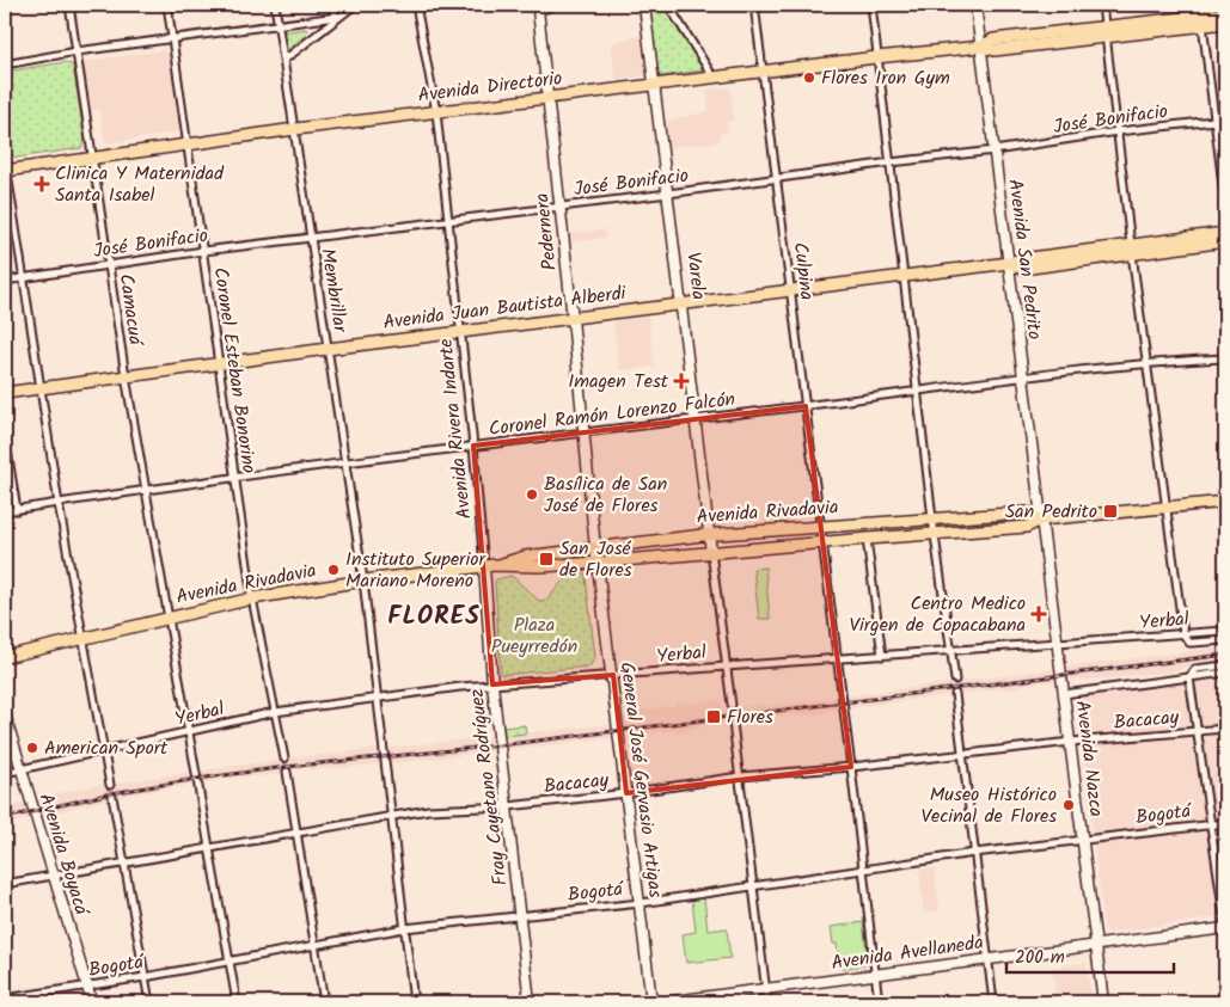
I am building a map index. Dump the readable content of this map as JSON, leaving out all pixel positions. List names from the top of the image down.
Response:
{
  "streets": {
    "main road": [
      "Avenida Directorio",
      "Pedernera",
      "Avenida San Pedrito",
      "Varela",
      "Avenida Juan Bautista Alberdi",
      "Avenida Rivadavia",
      "Avenida Nazca",
      "General José Gervasio Artigas",
      "Fray Cayetano Rodríguez",
      "Avenida Boyacá",
      "Avenida Avellaneda"
    ],
    "street": [
      "José Bonifacio",
      "Culpina",
      "Membrillar",
      "Camacuá",
      "Coronel Esteban Bonorino",
      "Coronel Ramón Lorenzo Falcón",
      "Avenida Rivera Indarte",
      "Yerbal",
      "Bacacay",
      "Bogotá"
    ]
  },
  "crossings": [
    ["Avenida Directorio", "Pedernera"],
    ["Avenida Directorio", "Avenida San Pedrito"],
    ["Avenida Directorio", "Culpina"],
    ["Avenida Directorio", "Varela"],
    ["Avenida Directorio", "Membrillar"],
    ["Avenida Directorio", "Camacuá"],
    ["Avenida Directorio", "Coronel Esteban Bonorino"],
    ["Avenida Directorio", "Avenida Rivera Indarte"],
    ["José Bonifacio", "Pedernera"],
    ["José Bonifacio", "Avenida San Pedrito"],
    ["José Bonifacio", "Culpina"],
    ["José Bonifacio", "Varela"],
    ["José Bonifacio", "Membrillar"],
    ["José Bonifacio", "Camacuá"],
    ["José Bonifacio", "Coronel Esteban Bonorino"],
    ["José Bonifacio", "Avenida Rivera Indarte"],
    ["Pedernera", "Avenida Juan Bautista Alberdi"],
    ["Pedernera", "Coronel Ramón Lorenzo Falcón"],
    ["Pedernera", "Avenida Rivadavia"],
    ["Pedernera", "General José Gervasio Artigas"],
    ["Avenida San Pedrito", "Avenida Juan Bautista Alberdi"],
    ["Avenida San Pedrito", "Coronel Ramón Lorenzo Falcón"],
    ["Avenida San Pedrito", "Avenida Rivadavia"],
    ["Avenida San Pedrito", "Avenida Nazca"],
    ["Culpina", "Avenida Juan Bautista Alberdi"],
    ["Culpina", "Coronel Ramón Lorenzo Falcón"],
    ["Culpina", "Avenida Rivadavia"],
    ["Culpina", "Yerbal"],
    ["Culpina", "Bacacay"],
    ["Culpina", "Bogotá"],
    ["Culpina", "Avenida Avellaneda"],
    ["Varela", "Avenida Juan Bautista Alberdi"],
    ["Varela", "Coronel Ramón Lorenzo Falcón"],
    ["Varela", "Avenida Rivadavia"],
    ["Membrillar", "Avenida Juan Bautista Alberdi"],
    ["Membrillar", "Coronel Ramón Lorenzo Falcón"],
    ["Membrillar", "Avenida Rivadavia"],
    ["Membrillar", "Yerbal"],
    ["Membrillar", "Bacacay"],
    ["Membrillar", "Bogotá"],
    ["Avenida Juan Bautista Alberdi", "Camacuá"],
    ["Avenida Juan Bautista Alberdi", "Coronel Esteban Bonorino"],
    ["Avenida Juan Bautista Alberdi", "Avenida Rivera Indarte"],
    ["Camacuá", "Coronel Ramón Lorenzo Falcón"],
    ["Camacuá", "Avenida Rivadavia"],
    ["Camacuá", "Yerbal"],
    ["Camacuá", "Bacacay"],
    ["Camacuá", "Bogotá"],
    ["Coronel Esteban Bonorino", "Coronel Ramón Lorenzo Falcón"],
    ["Coronel Esteban Bonorino", "Avenida Rivadavia"],
    ["Coronel Esteban Bonorino", "Yerbal"],
    ["Coronel Ramón Lorenzo Falcón", "Avenida Rivera Indarte"],
    ["Avenida Rivera Indarte", "Avenida Rivadavia"],
    ["Avenida Rivera Indarte", "Fray Cayetano Rodríguez"],
    ["Avenida Rivadavia", "Avenida Nazca"],
    ["Avenida Rivadavia", "General José Gervasio Artigas"],
    ["Avenida Rivadavia", "Fray Cayetano Rodríguez"],
    ["Yerbal", "Avenida Nazca"],
    ["Yerbal", "General José Gervasio Artigas"],
    ["Yerbal", "Fray Cayetano Rodríguez"],
    ["Yerbal", "Avenida Boyacá"],
    ["Bacacay", "Avenida Nazca"],
    ["Bacacay", "General José Gervasio Artigas"],
    ["Bacacay", "Fray Cayetano Rodríguez"],
    ["Bacacay", "Avenida Boyacá"],
    ["Avenida Nazca", "Bogotá"],
    ["Avenida Nazca", "Avenida Avellaneda"],
    ["General José Gervasio Artigas", "Bogotá"],
    ["Fray Cayetano Rodríguez", "Bogotá"],
    ["Bogotá", "Avenida Boyacá"]
  ],
  "districts": ["FLORES"],
  "parks": ["Plaza Pueyrredón"],
  "places": {
    "other": [
      "Flores Iron Gym",
      "Basílica de San José de Flores",
      "Instituto Superior Mariano Moreno",
      "American Sport",
      "Museo Histórico Vecinal de Flores"
    ],
    "health": ["Clinica Y Maternidad Santa Isabel", "Imagen Test", "Centro Medico Virgen de Copacabana"],
    "transit": ["San Pedrito", "San José de Flores", "Flores"]
  },
  "scale_bar": "200 m"
}
